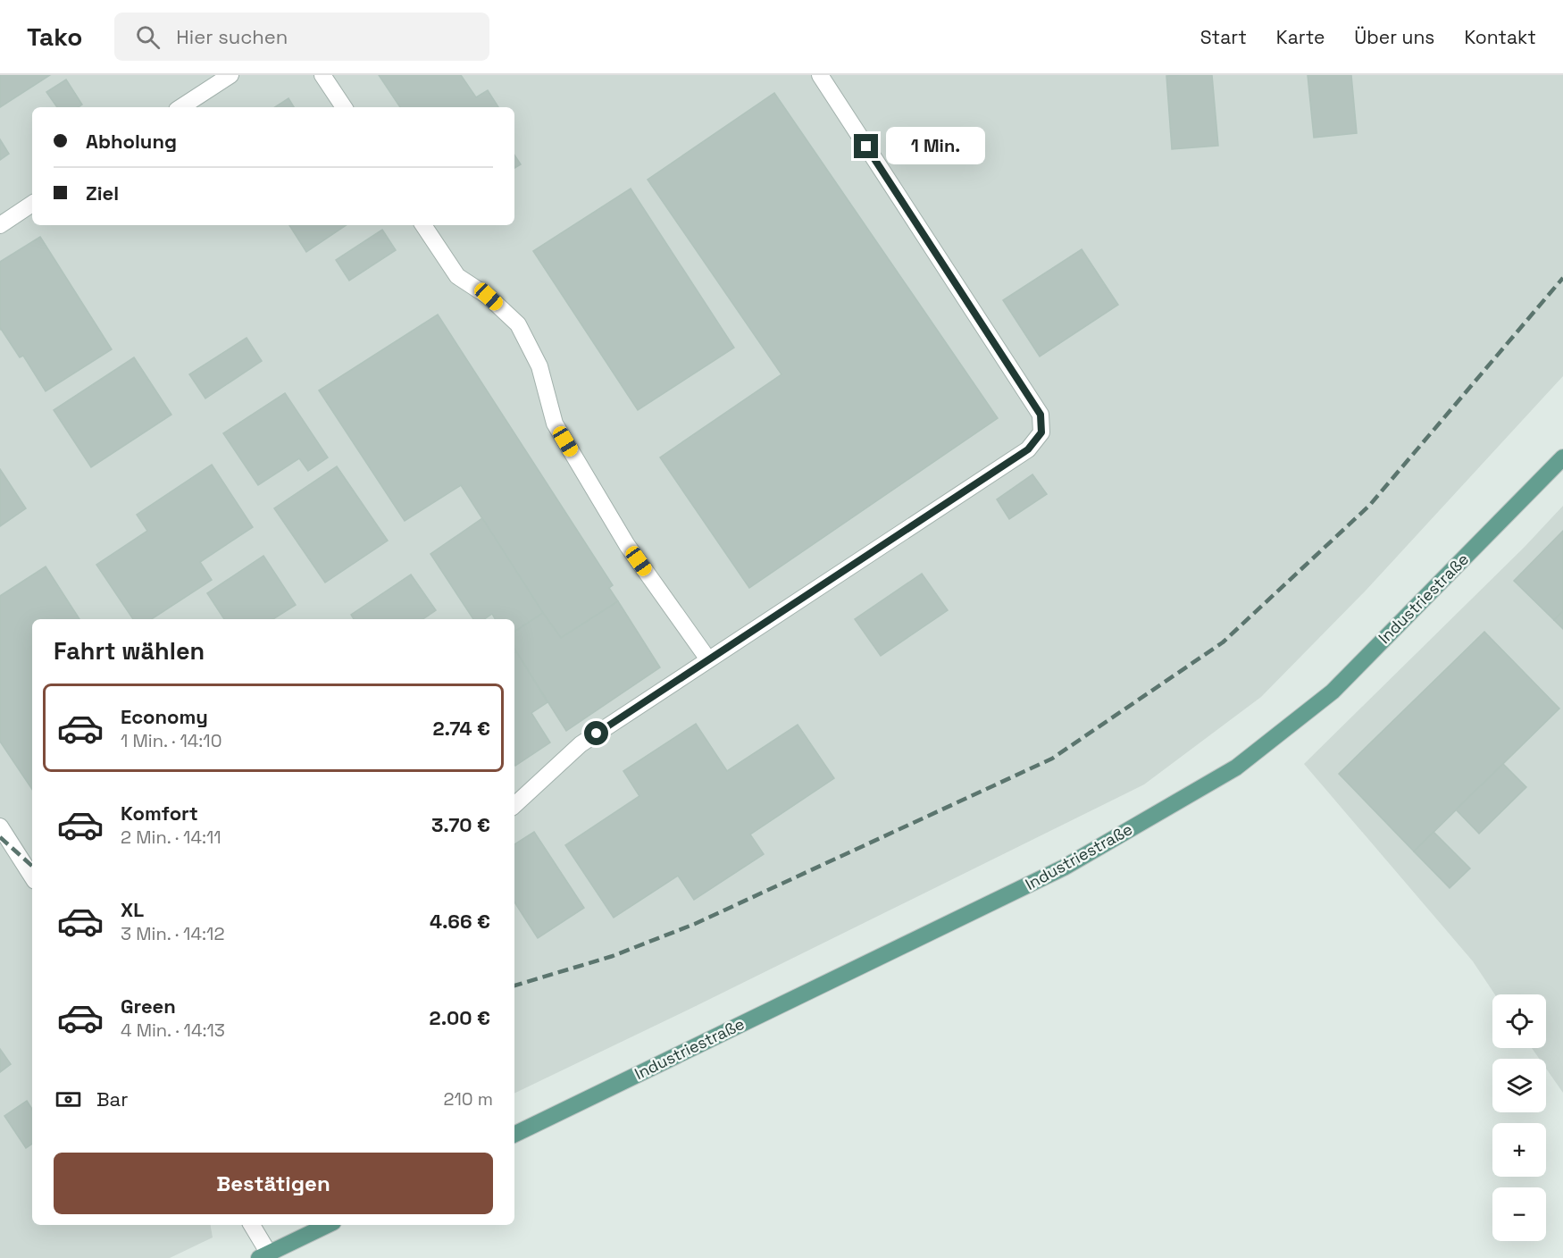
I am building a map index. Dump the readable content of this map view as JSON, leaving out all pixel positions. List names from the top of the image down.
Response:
{
  "streets": {
    "main road": ["Industriestraße"]
  },
  "page": {
    "header": "Tako",
    "search": "Hier suchen",
    "nav": [
      "Start",
      "Karte",
      "Über uns",
      "Kontakt"
    ],
    "banner": ["Abholung", "Ziel"],
    "bubble": "1 Min.",
    "heading": "Fahrt wählen",
    "list": [
      {
        "name": "Economy",
        "note": "1 Min. · 14:10",
        "value": "2.74 €"
      },
      {
        "name": "Komfort",
        "note": "2 Min. · 14:11",
        "value": "3.70 €"
      },
      {
        "name": "XL",
        "note": "3 Min. · 14:12",
        "value": "4.66 €"
      },
      {
        "name": "Green",
        "note": "4 Min. · 14:13",
        "value": "2.00 €"
      }
    ],
    "map_buttons": ["+", "−"],
    "pay": ["Bar", "210 m"],
    "buttons": "Bestätigen"
  }
}
